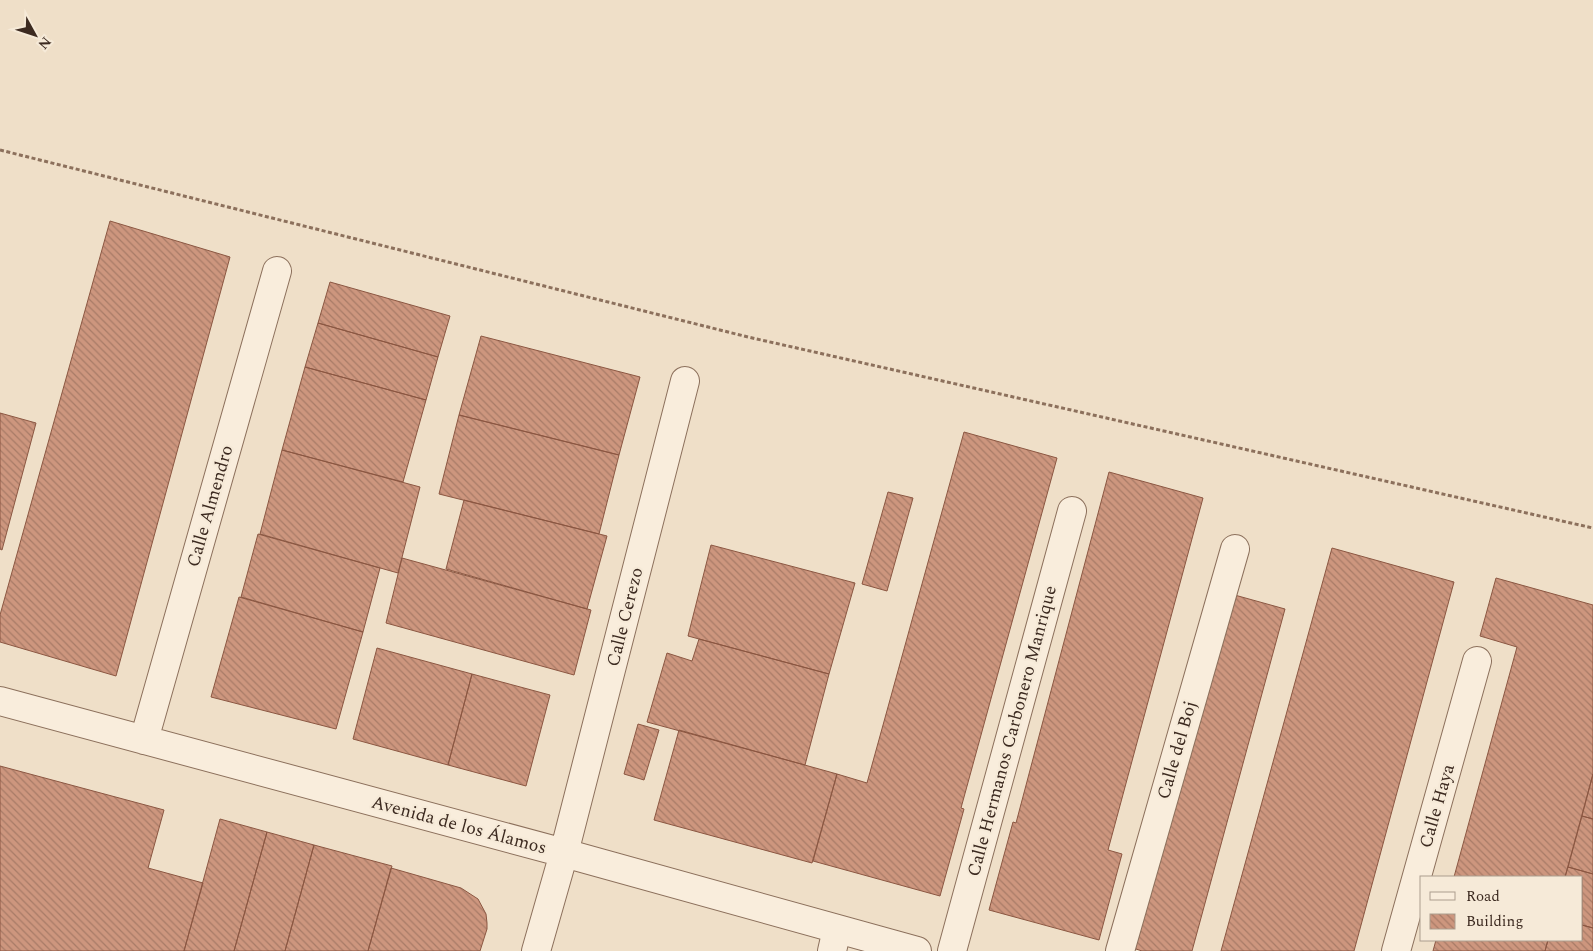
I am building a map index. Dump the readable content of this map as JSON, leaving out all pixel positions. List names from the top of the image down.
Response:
{
  "streets": {
    "street": [
      "Calle Almendro",
      "Calle Cerezo",
      "Calle Hermanos Carbonero Manrique",
      "Calle del Boj",
      "Calle Haya",
      "Avenida de los Álamos"
    ]
  },
  "crossings": [
    ["Calle Almendro", "Avenida de los Álamos"],
    ["Calle Cerezo", "Avenida de los Álamos"]
  ],
  "legend": ["Road", "Building"],
  "north": "bottom right"
}
